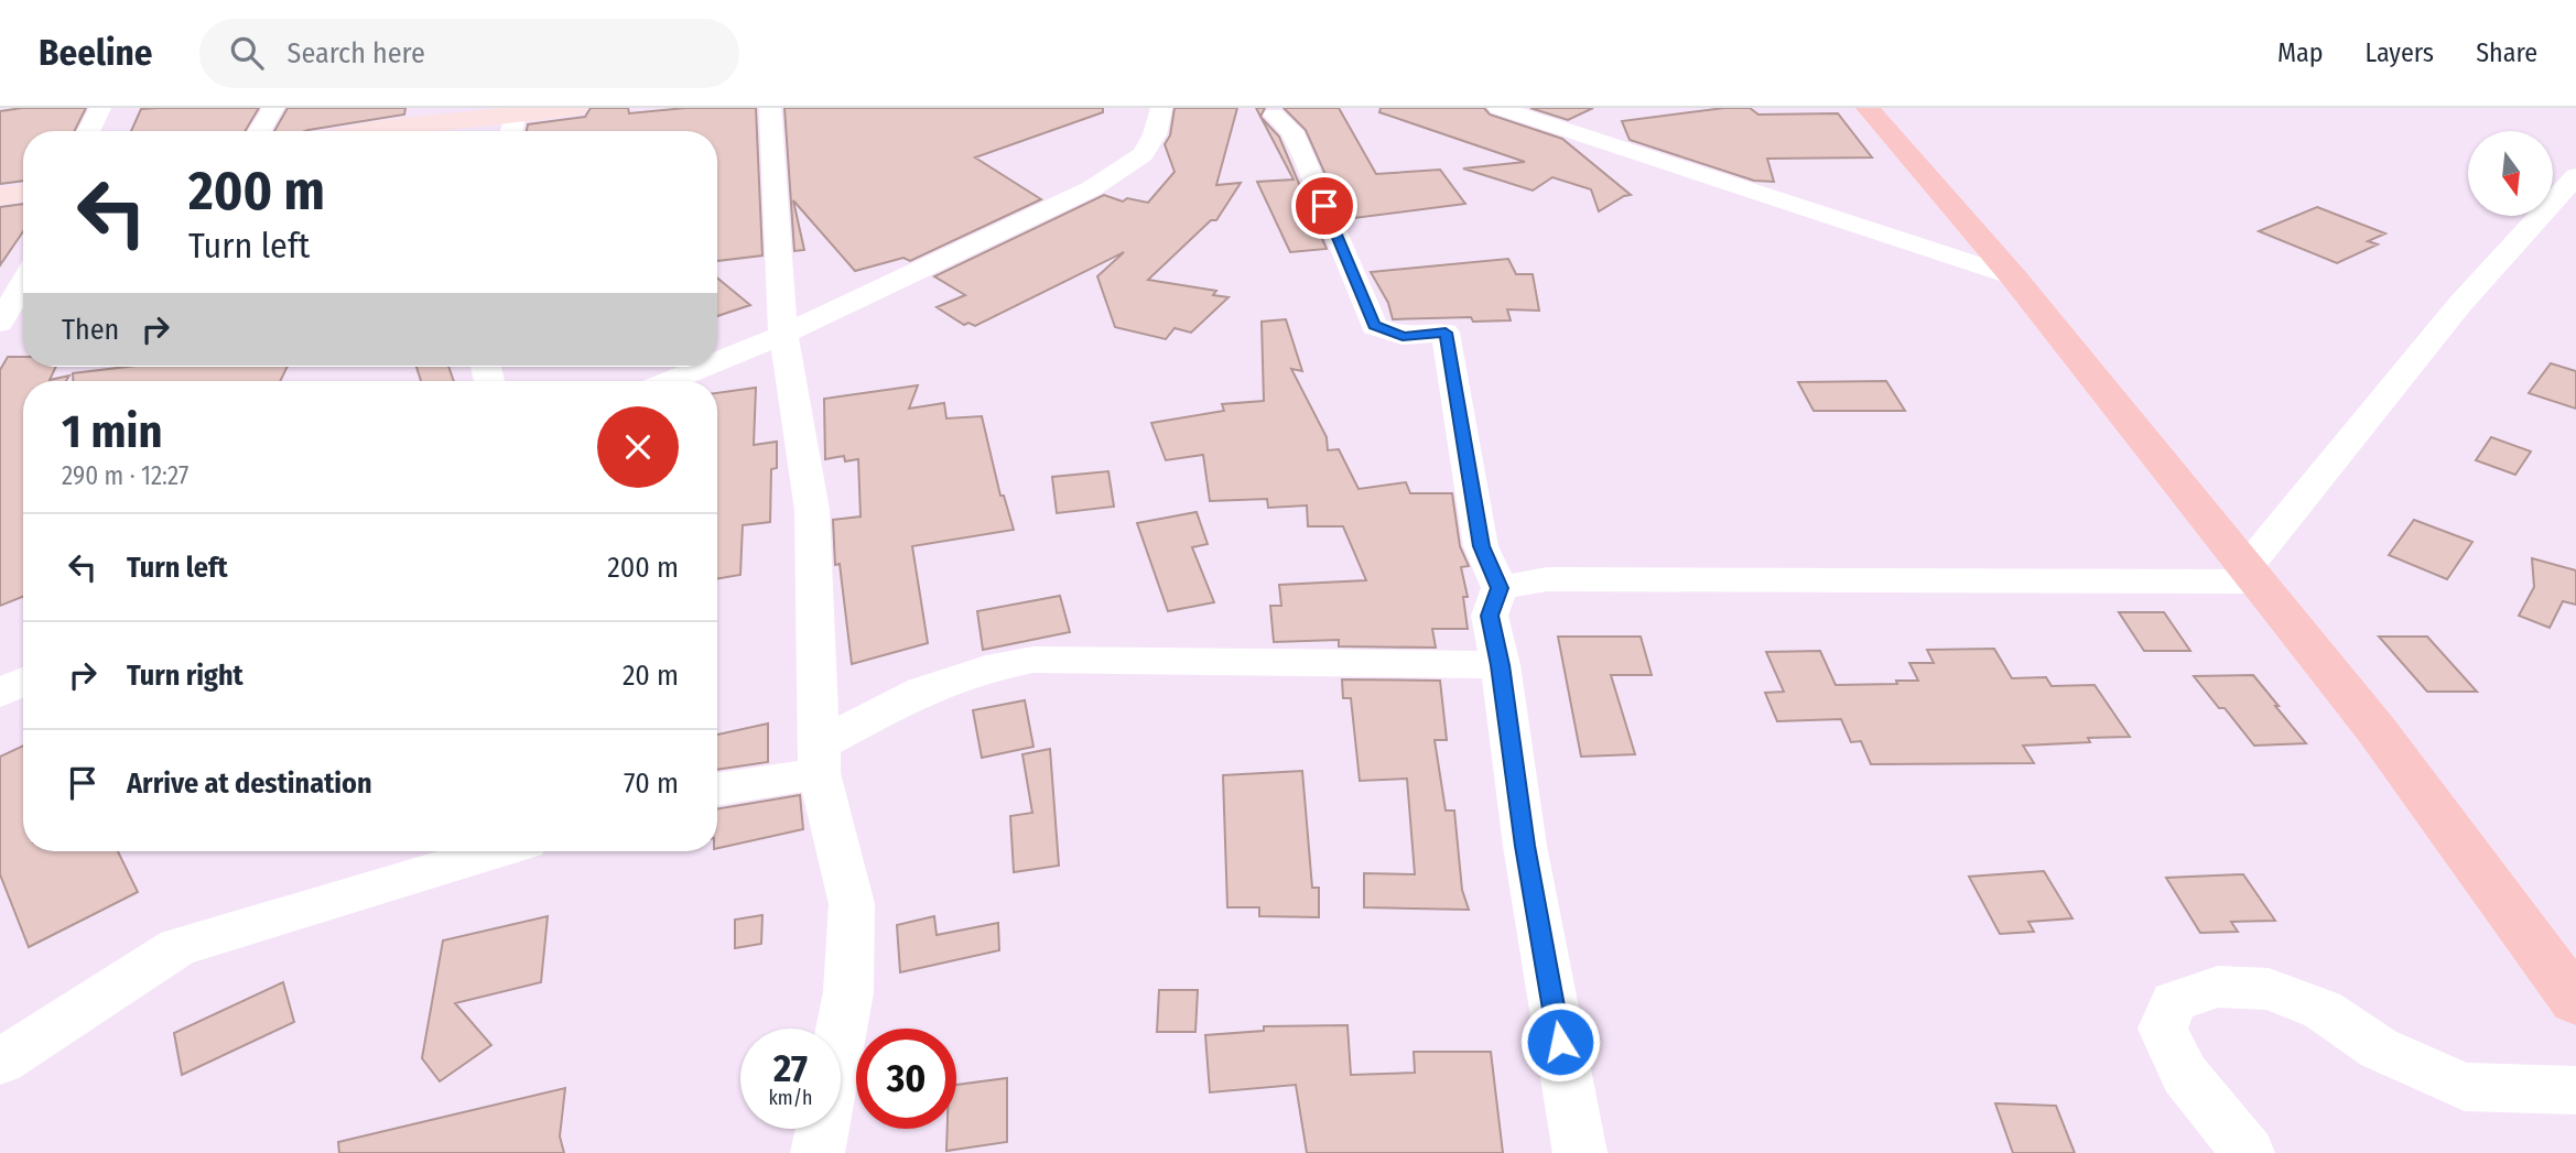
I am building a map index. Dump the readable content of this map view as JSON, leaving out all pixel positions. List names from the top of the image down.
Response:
{
  "north": "bottom",
  "page": {
    "header": "Beeline",
    "search": "Search here",
    "nav": ["Map", "Layers", "Share"],
    "turn": ["200 m", "Turn left"],
    "then": "Then",
    "heading": ["1 min", "290 m · 12:27"],
    "list": [
      {
        "name": "Turn left",
        "value": "200 m"
      },
      {
        "name": "Turn right",
        "value": "20 m"
      },
      {
        "name": "Arrive at destination",
        "value": "70 m"
      }
    ],
    "speed": "27 km/h",
    "limit": "30"
  }
}
